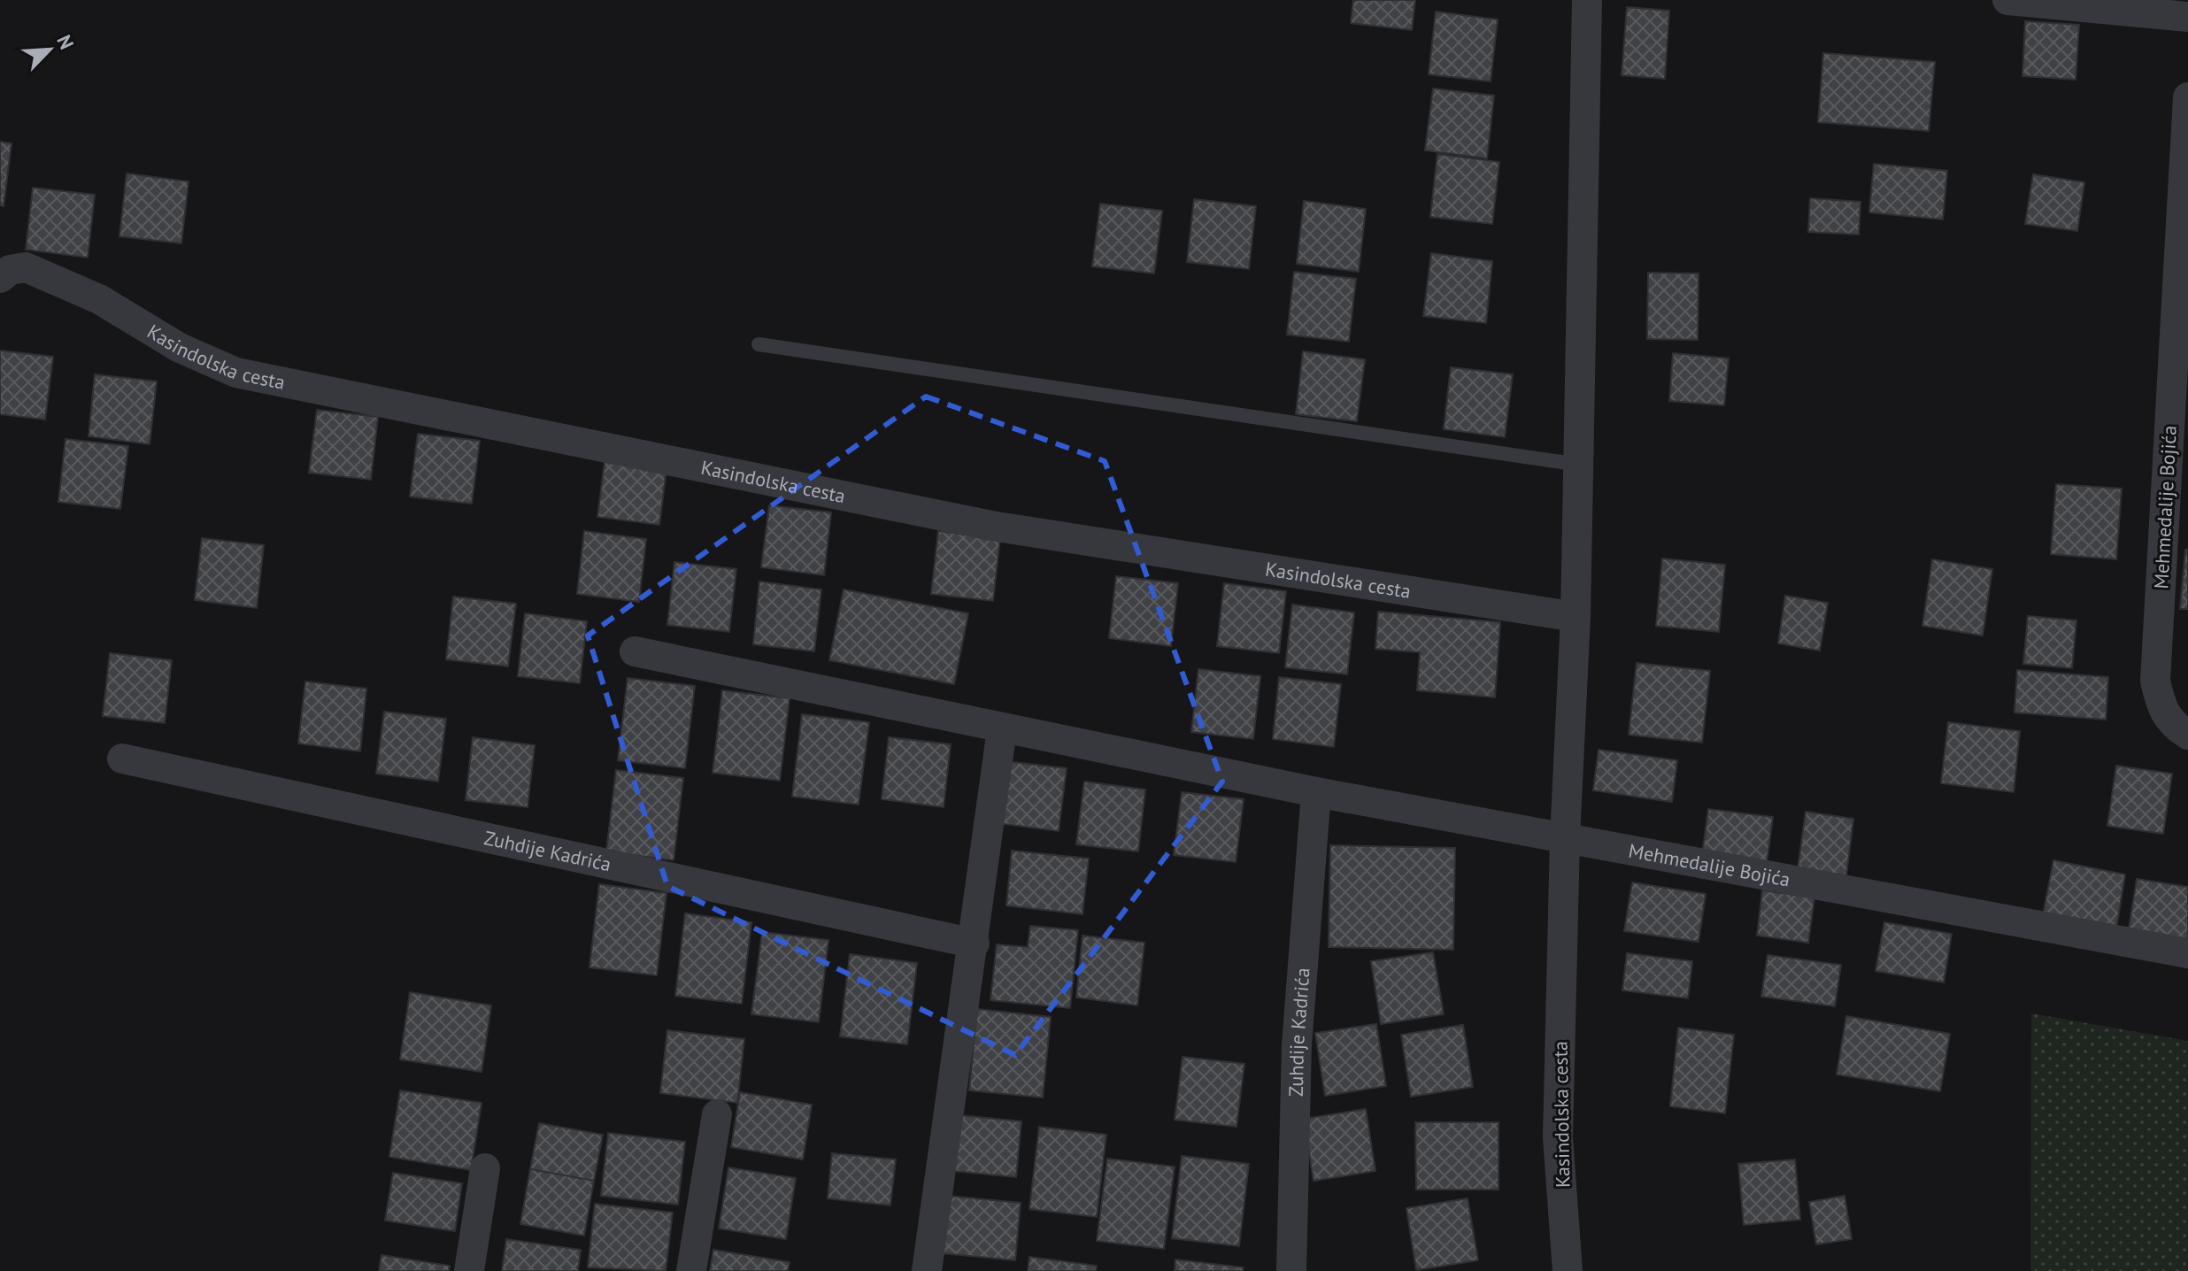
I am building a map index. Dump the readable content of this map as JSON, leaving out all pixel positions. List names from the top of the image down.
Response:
{
  "streets": {
    "street": ["Kasindolska cesta", "Mehmedalije Bojića", "Zuhdije Kadrića"]
  },
  "crossings": [
    ["Kasindolska cesta", "Mehmedalije Bojića"]
  ],
  "north": "top right"
}
